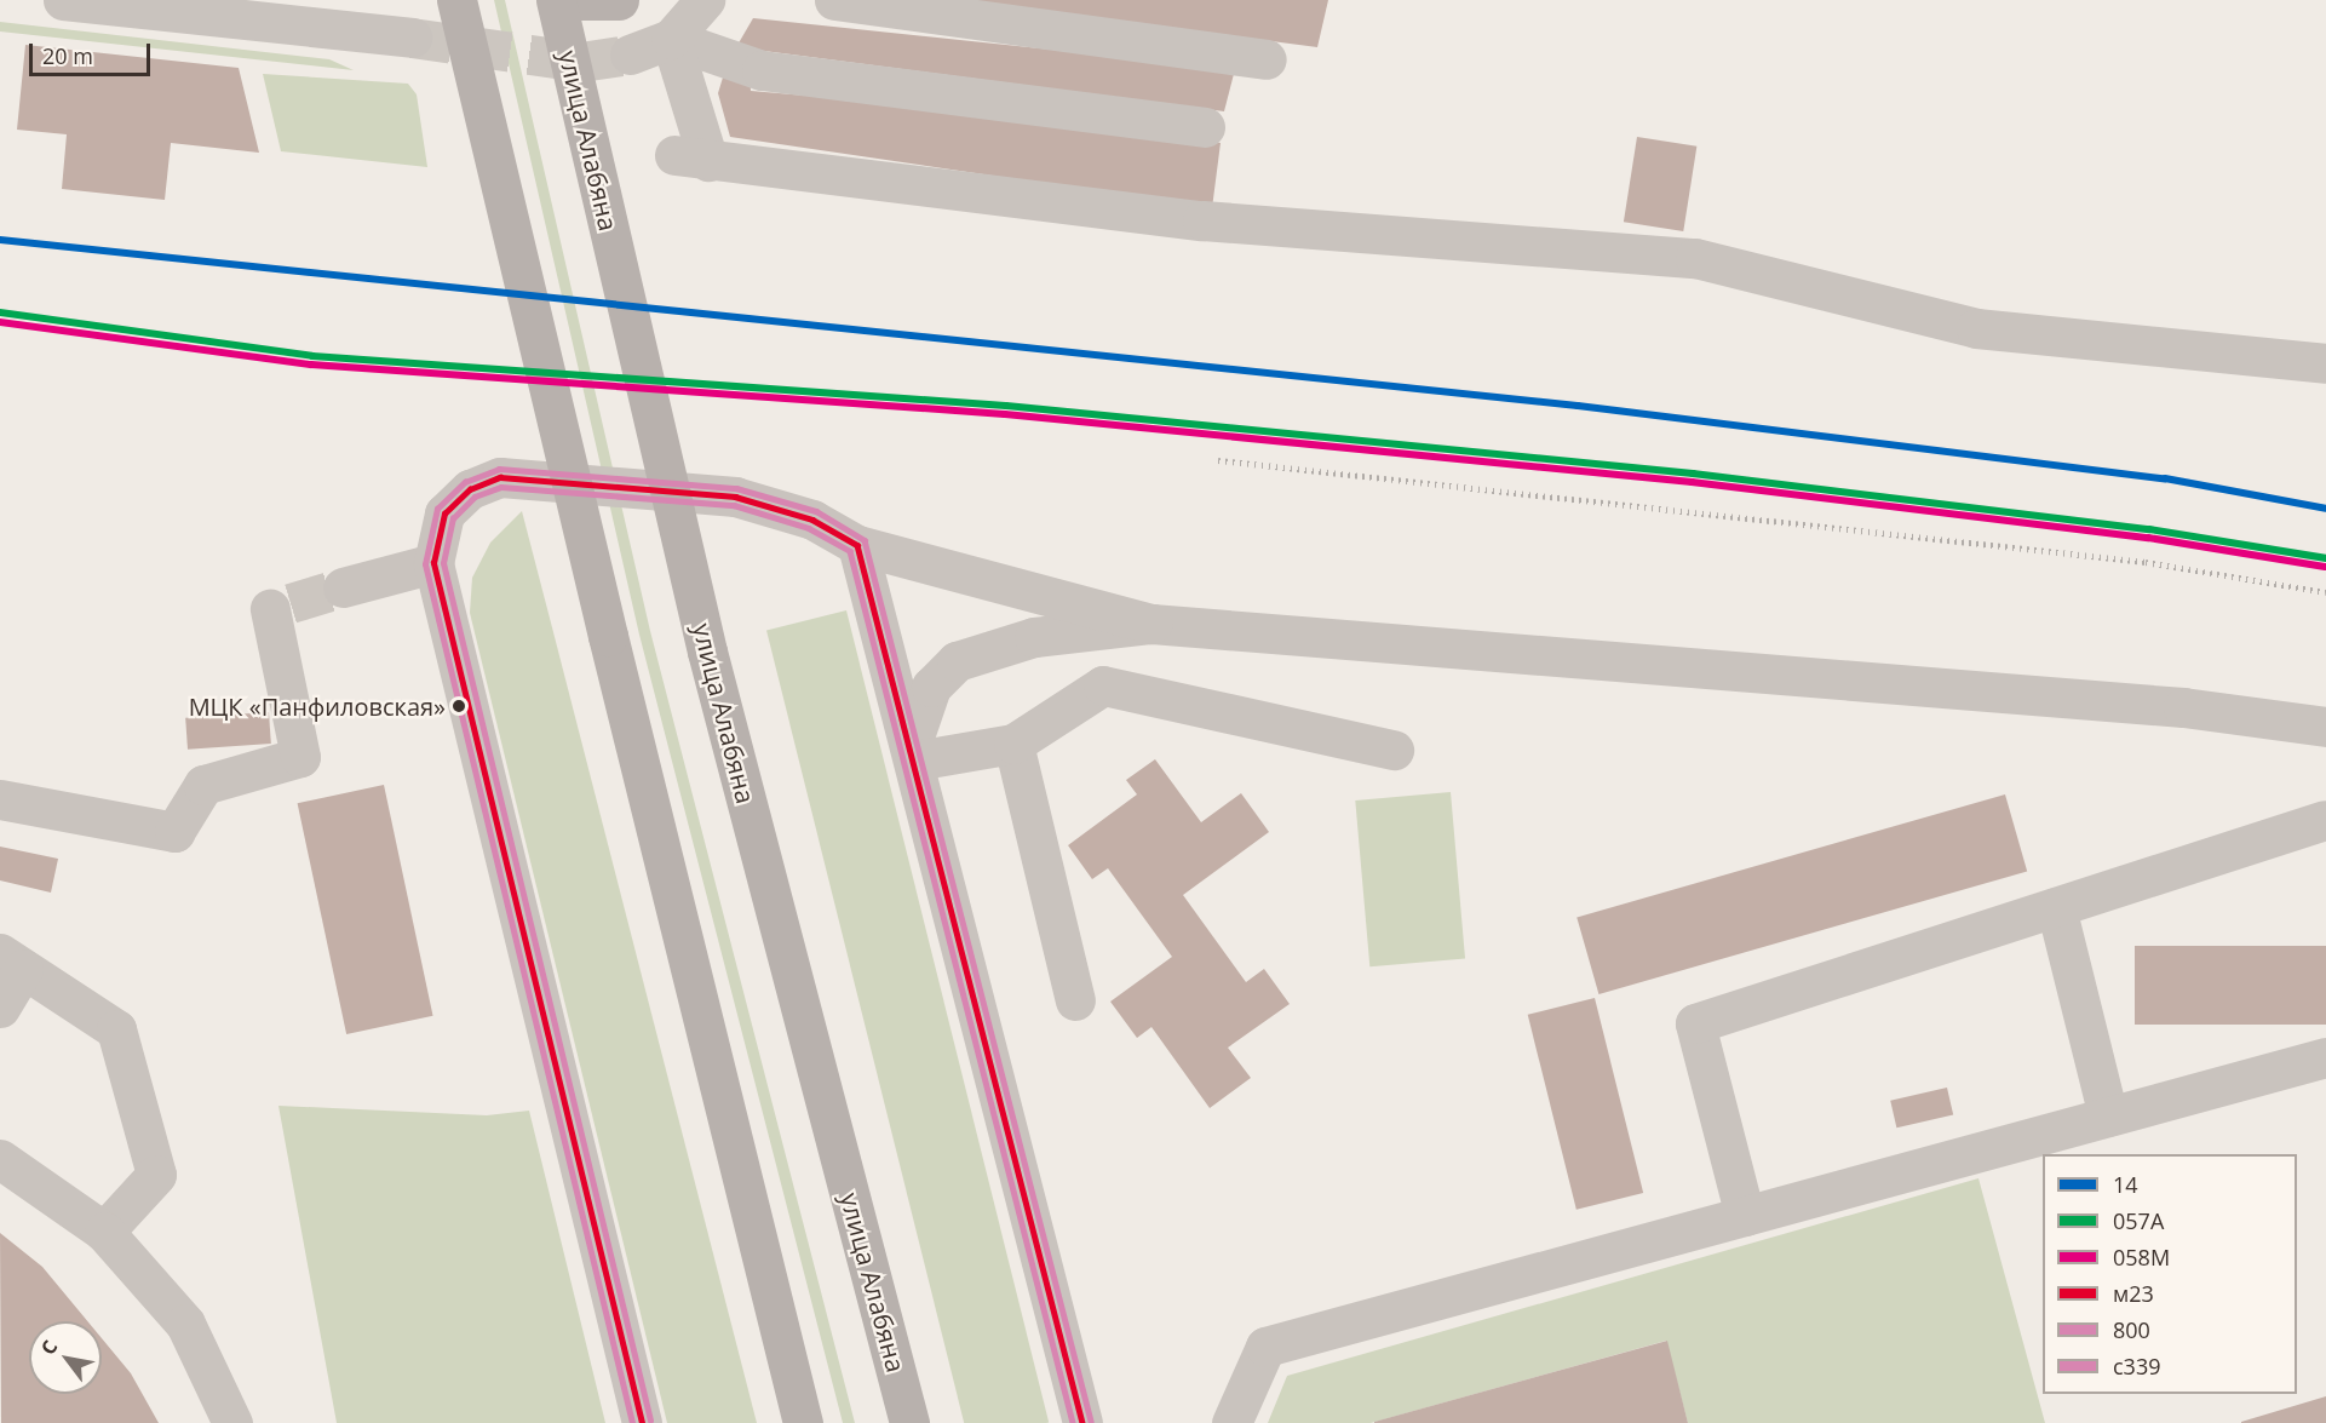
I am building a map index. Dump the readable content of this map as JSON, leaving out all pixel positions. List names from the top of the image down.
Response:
{
  "streets": {
    "main road": ["улица Алабяна"]
  },
  "places": ["МЦК «Панфиловская»"],
  "lines": [
    "transit line 14",
    "transit line 057А",
    "transit line 058М",
    "transit line с339",
    "transit line м23",
    "transit line 800"
  ],
  "legend": [
    "14",
    "057А",
    "058М",
    "м23",
    "800",
    "с339"
  ],
  "scale_bar": "20 m",
  "north": "top left"
}
